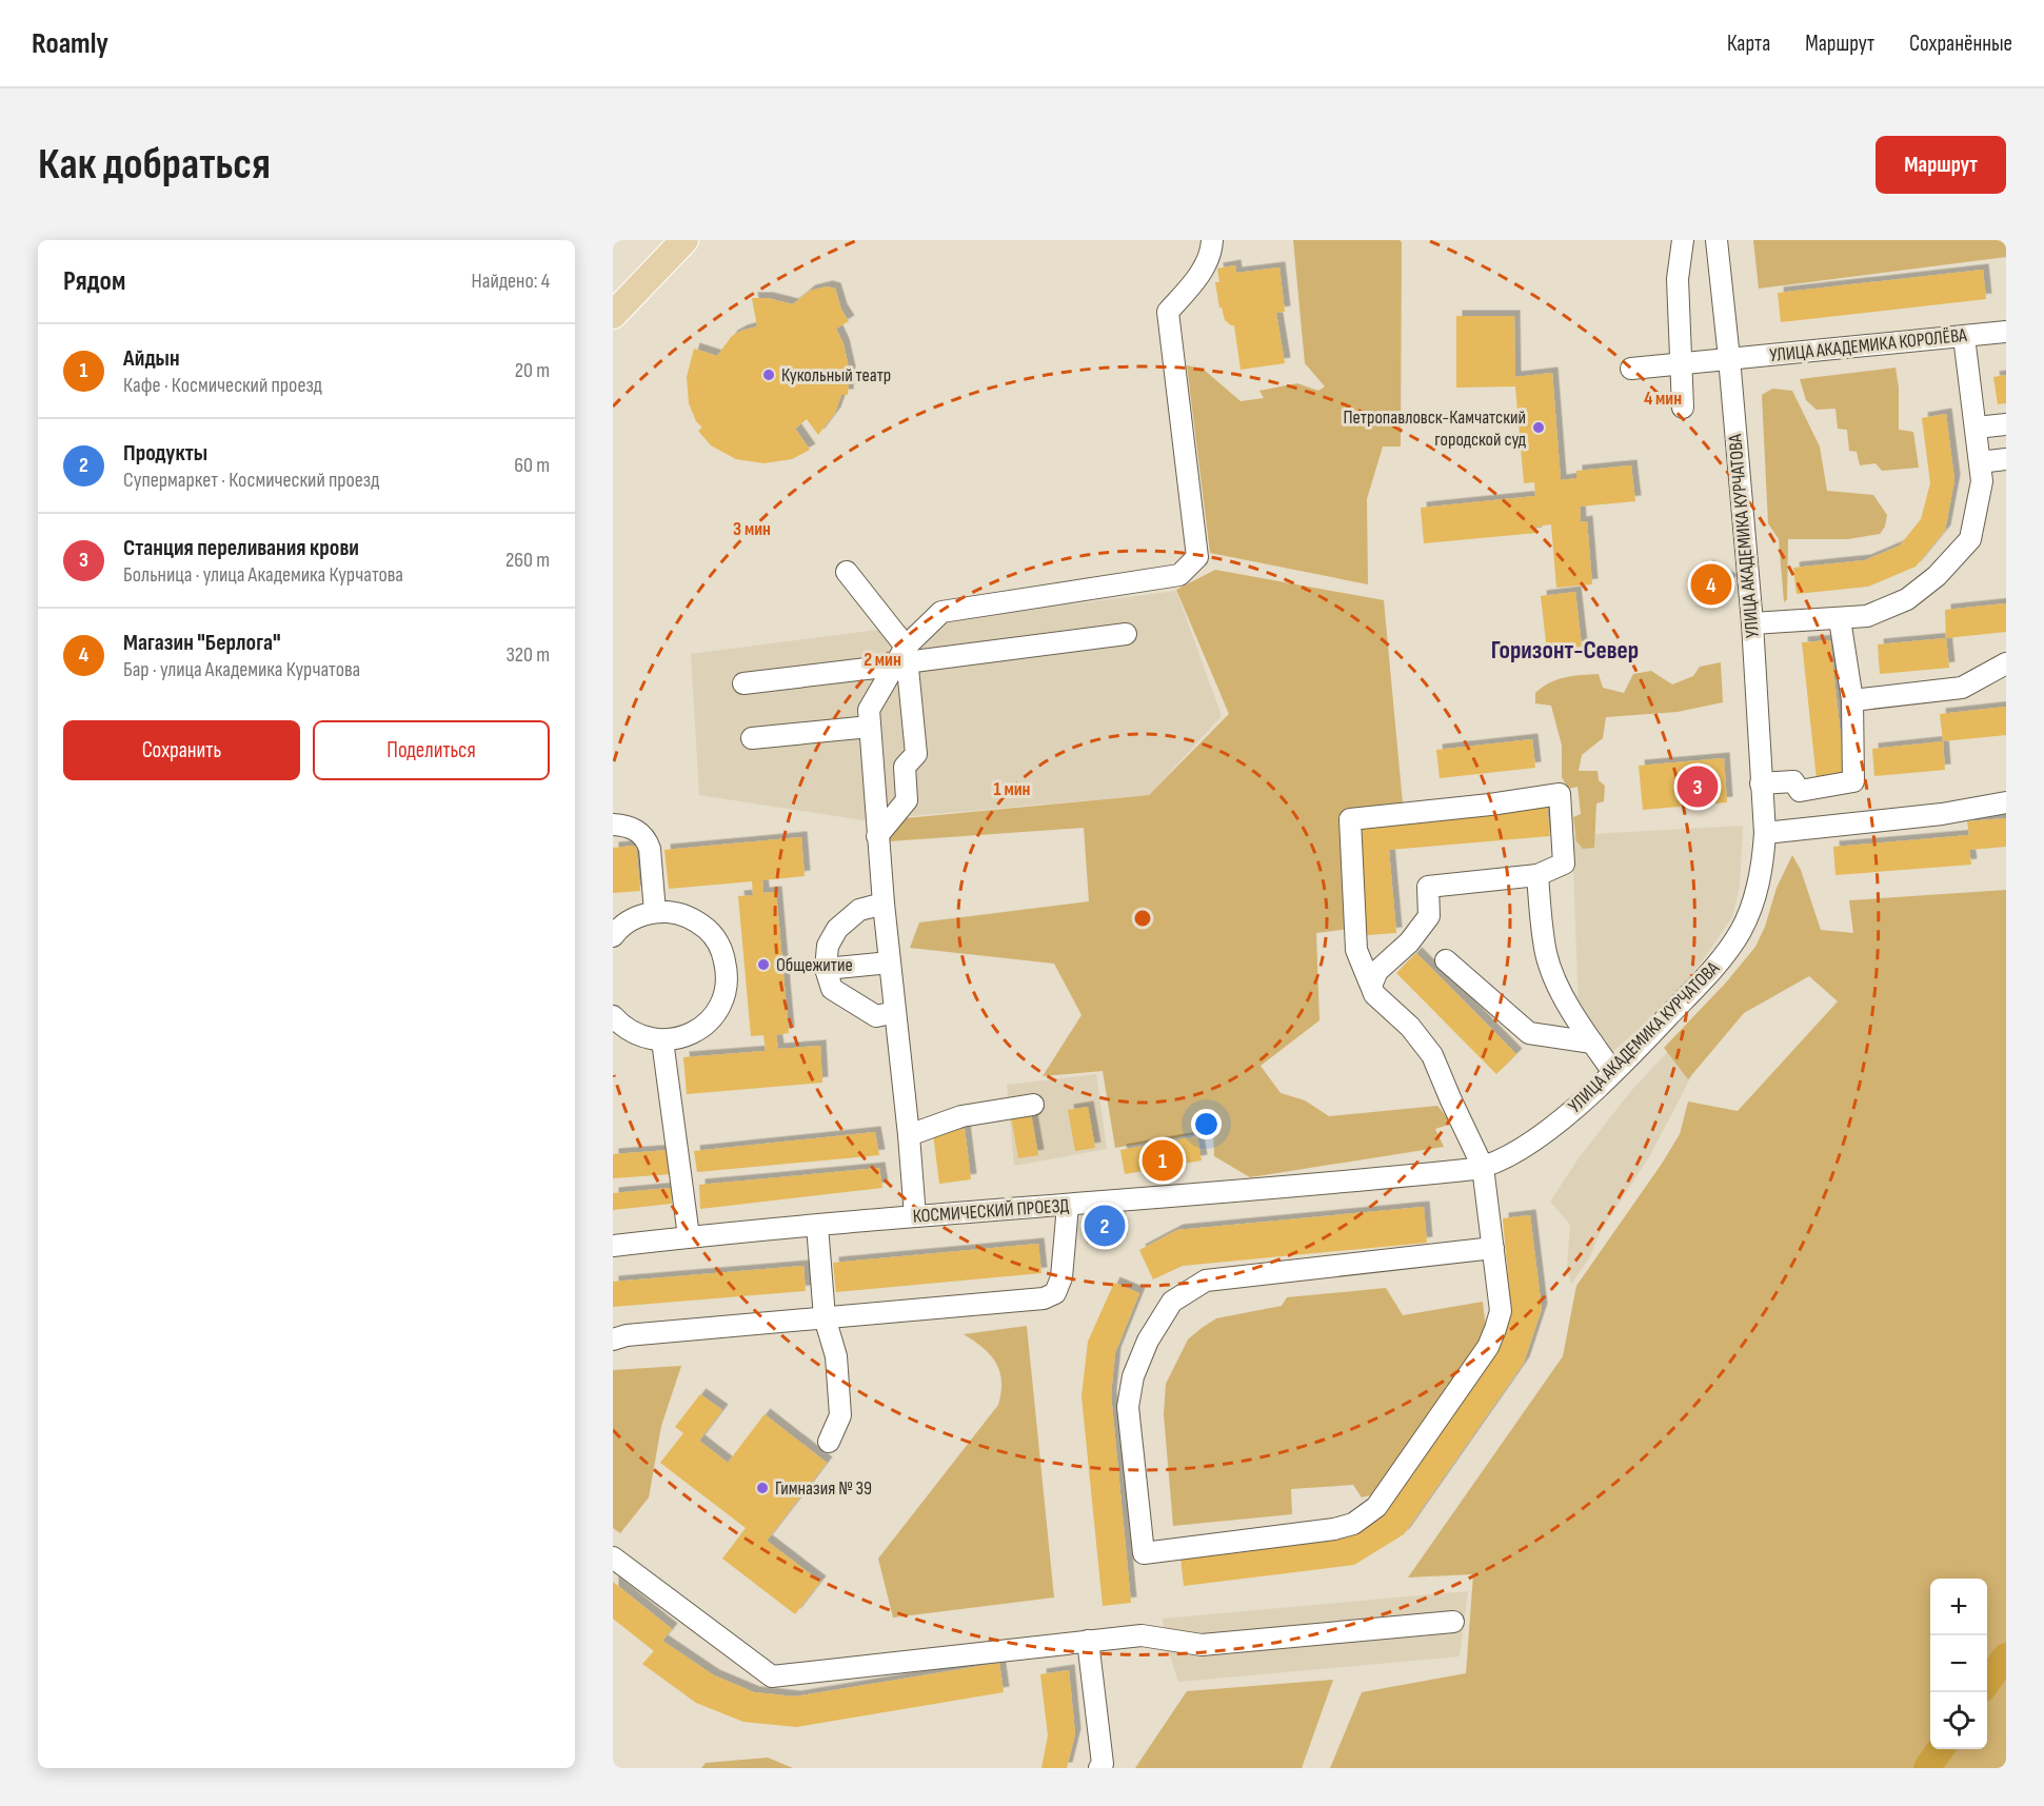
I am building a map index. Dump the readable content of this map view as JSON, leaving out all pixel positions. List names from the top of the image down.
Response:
{
  "streets": {
    "street": ["УЛИЦА АКАДЕМИКА КОРОЛЁВА", "УЛИЦА АКАДЕМИКА КУРЧАТОВА", "КОСМИЧЕСКИЙ ПРОЕЗД"]
  },
  "crossings": [
    ["УЛИЦА АКАДЕМИКА КОРОЛЁВА", "УЛИЦА АКАДЕМИКА КУРЧАТОВА"],
    ["УЛИЦА АКАДЕМИКА КУРЧАТОВА", "КОСМИЧЕСКИЙ ПРОЕЗД"]
  ],
  "districts": ["Горизонт-Север"],
  "places": [
    "Кукольный театр",
    "Петропавловск-Камчатский городской суд",
    "Общежитие",
    "Гимназия № 39"
  ],
  "page": {
    "header": "Roamly",
    "nav": ["Карта", "Маршрут", "Сохранённые"],
    "buttons": [
      "Маршрут",
      ["Сохранить", "Поделиться"]
    ],
    "title": "Как добраться",
    "heading": ["Рядом", "Найдено: 4"],
    "list": [
      {
        "mark": "1",
        "name": "Айдын",
        "note": "Кафе · Космический проезд",
        "value": "20 m"
      },
      {
        "mark": "2",
        "name": "Продукты",
        "note": "Супермаркет · Космический проезд",
        "value": "60 m"
      },
      {
        "mark": "3",
        "name": "Станция переливания крови",
        "note": "Больница · улица Академика Курчатова",
        "value": "260 m"
      },
      {
        "mark": "4",
        "name": "Магазин \"Берлога\"",
        "note": "Бар · улица Академика Курчатова",
        "value": "320 m"
      }
    ],
    "pins": [
      "4",
      "3",
      "1",
      "2"
    ],
    "map_buttons": ["+", "−"]
  },
  "rings": [
    "4 мин",
    "3 мин",
    "2 мин",
    "1 мин"
  ]
}
